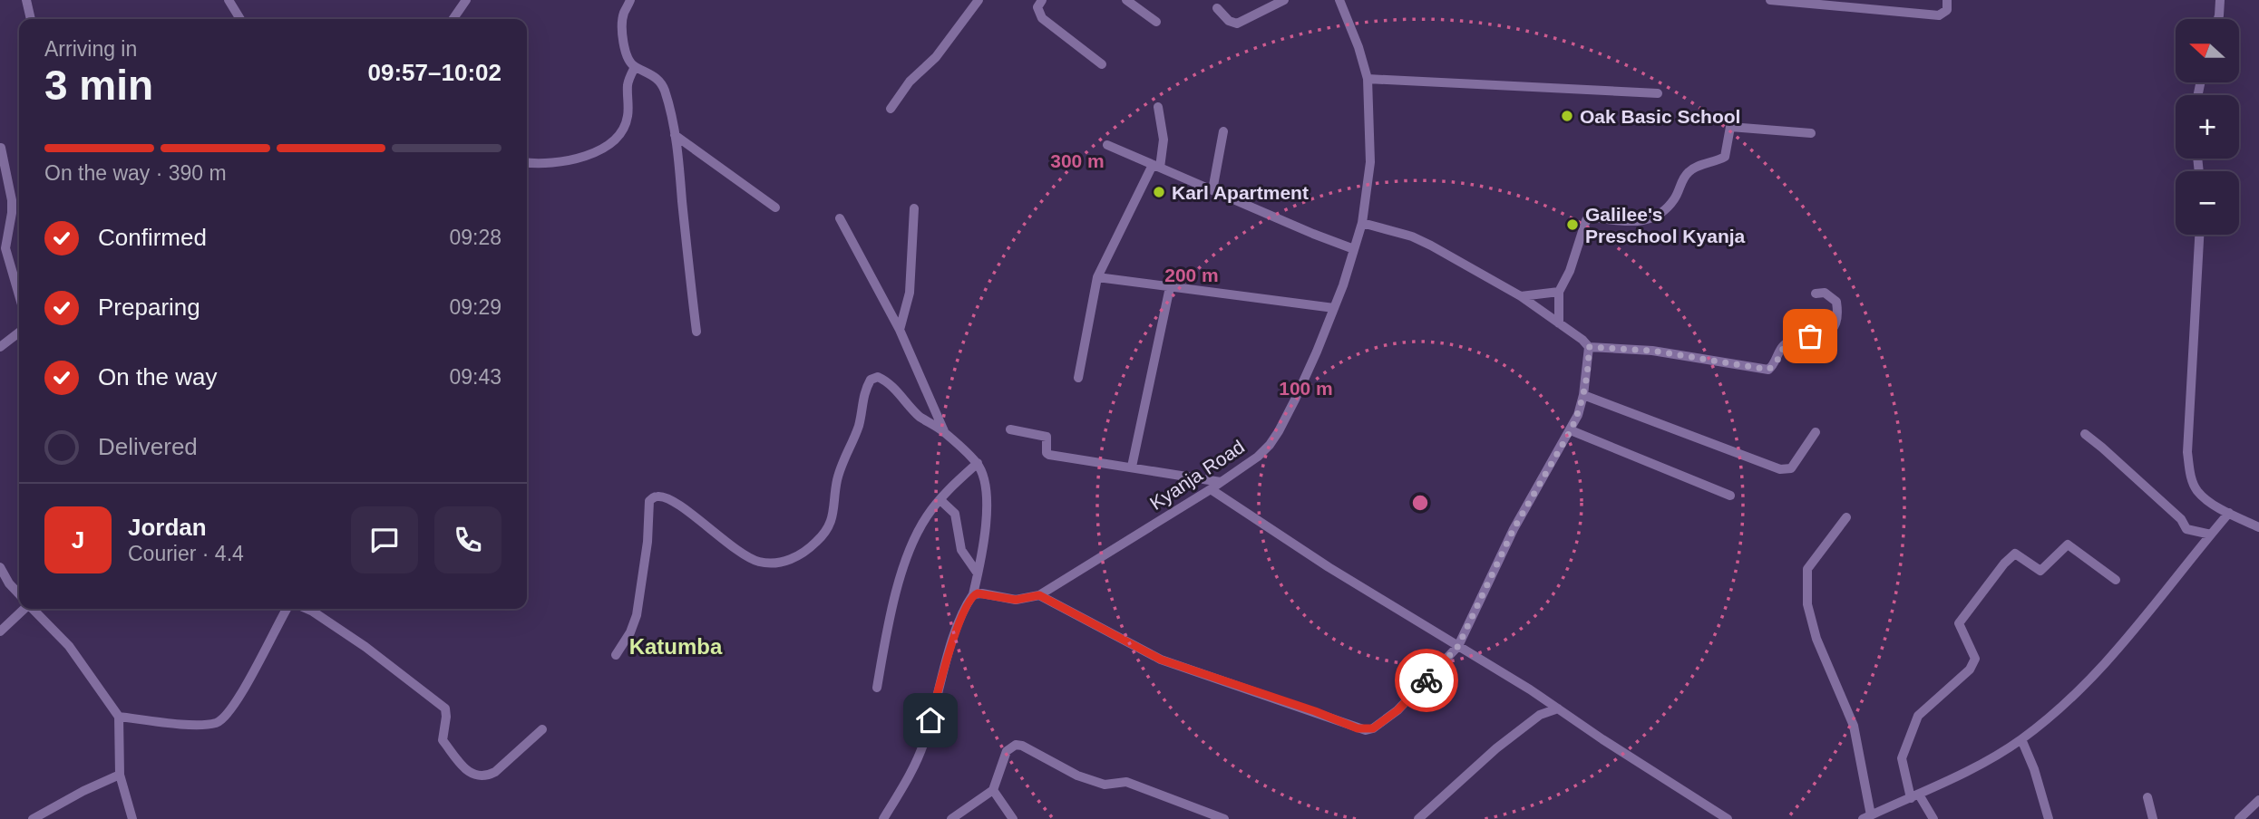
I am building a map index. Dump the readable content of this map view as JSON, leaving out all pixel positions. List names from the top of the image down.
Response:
{
  "streets": {
    "street": ["Kyanja Road"]
  },
  "districts": ["Katumba"],
  "places": ["Oak Basic School", "Karl Apartment", "Galilee's Preschool Kyanja"],
  "north": "left",
  "page": {
    "map_buttons": ["+", "−"],
    "heading": ["3 min", "Arriving in", "09:57–10:02"],
    "panel": ["Jordan", "Courier · 4.4"],
    "bar": "On the way · 390 m",
    "list": [
      ["Confirmed", "09:28"],
      ["Preparing", "09:29"],
      ["On the way", "09:43"],
      "Delivered"
    ],
    "round": "J"
  },
  "rings": ["300 m", "200 m", "100 m"]
}
